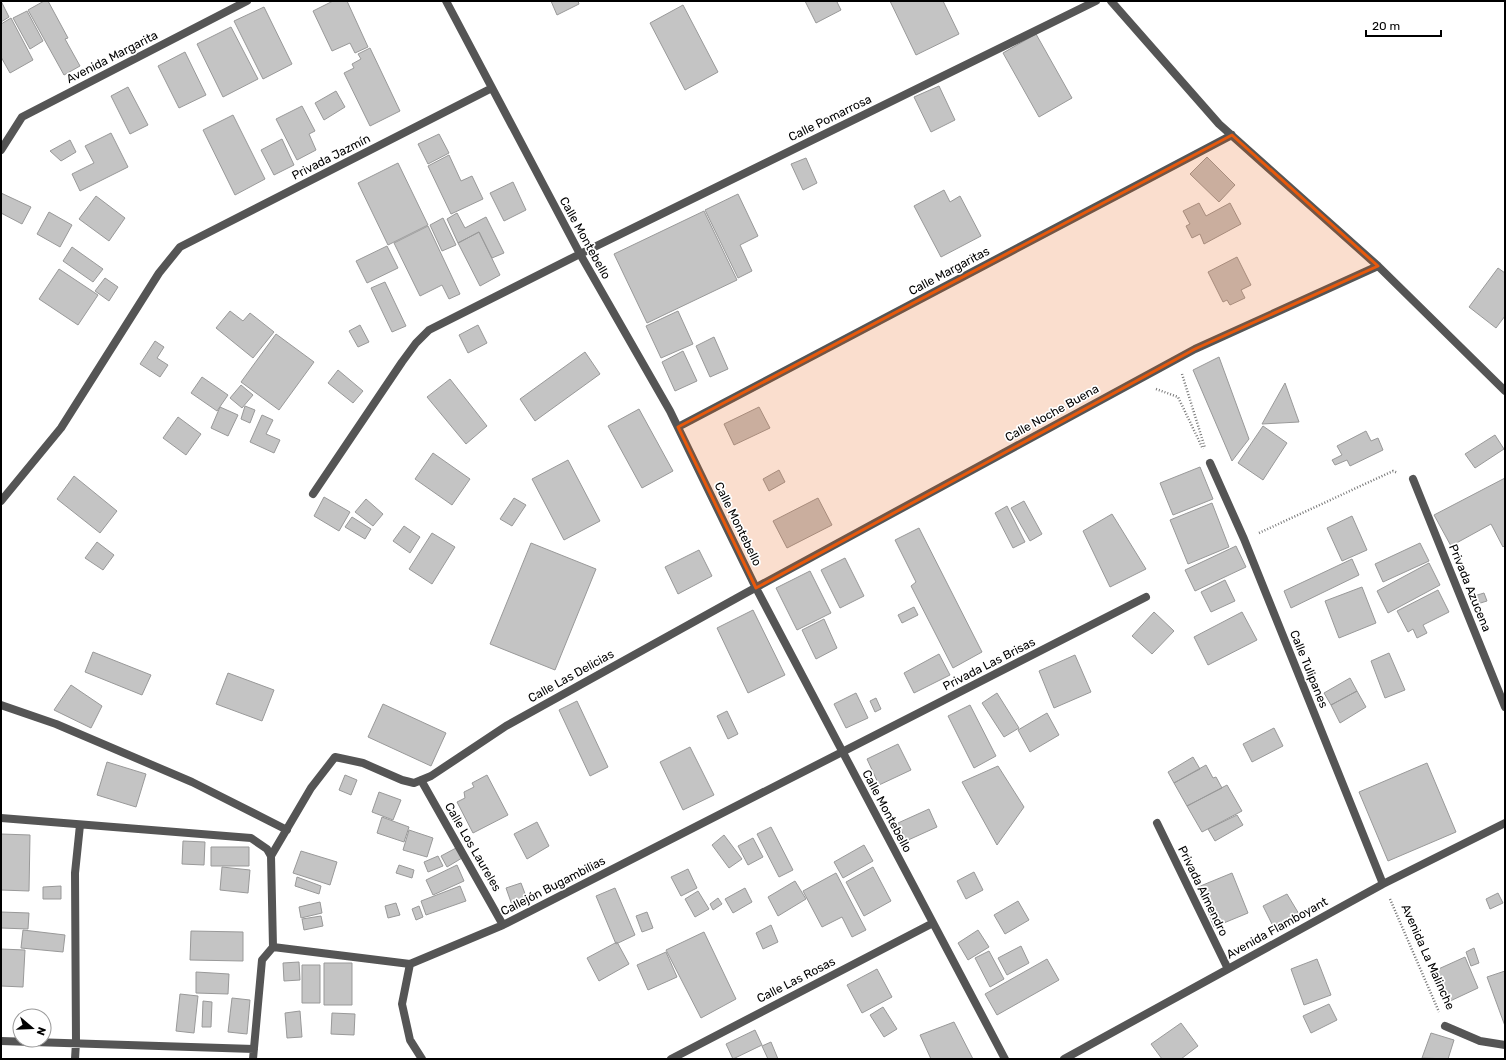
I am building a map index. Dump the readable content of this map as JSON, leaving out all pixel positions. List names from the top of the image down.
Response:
{
  "streets": {
    "street": [
      "Avenida Margarita",
      "Calle Pomarrosa",
      "Privada Jazmín",
      "Calle Montebello",
      "Calle Margaritas",
      "Calle Noche Buena",
      "Privada Azucena",
      "Privada Las Brisas",
      "Calle Tulipanes",
      "Calle Las Delicias",
      "Calle Los Laureles",
      "Callejón Bugambilias",
      "Privada Almendro",
      "Avenida Flamboyant",
      "Avenida La Malinche",
      "Calle Las Rosas"
    ]
  },
  "crossings": [
    ["Calle Pomarrosa", "Calle Montebello"],
    ["Privada Jazmín", "Calle Montebello"],
    ["Calle Montebello", "Calle Margaritas"],
    ["Calle Montebello", "Calle Noche Buena"],
    ["Calle Montebello", "Privada Las Brisas"],
    ["Calle Montebello", "Callejón Bugambilias"],
    ["Calle Montebello", "Calle Las Rosas"],
    ["Calle Noche Buena", "Calle Las Delicias"],
    ["Privada Las Brisas", "Callejón Bugambilias"],
    ["Calle Tulipanes", "Avenida Flamboyant"],
    ["Calle Tulipanes", "Avenida La Malinche"],
    ["Calle Las Delicias", "Calle Los Laureles"],
    ["Calle Los Laureles", "Callejón Bugambilias"],
    ["Privada Almendro", "Avenida Flamboyant"],
    ["Avenida Flamboyant", "Avenida La Malinche"]
  ],
  "scale_bar": "20 m",
  "north": "right"
}
